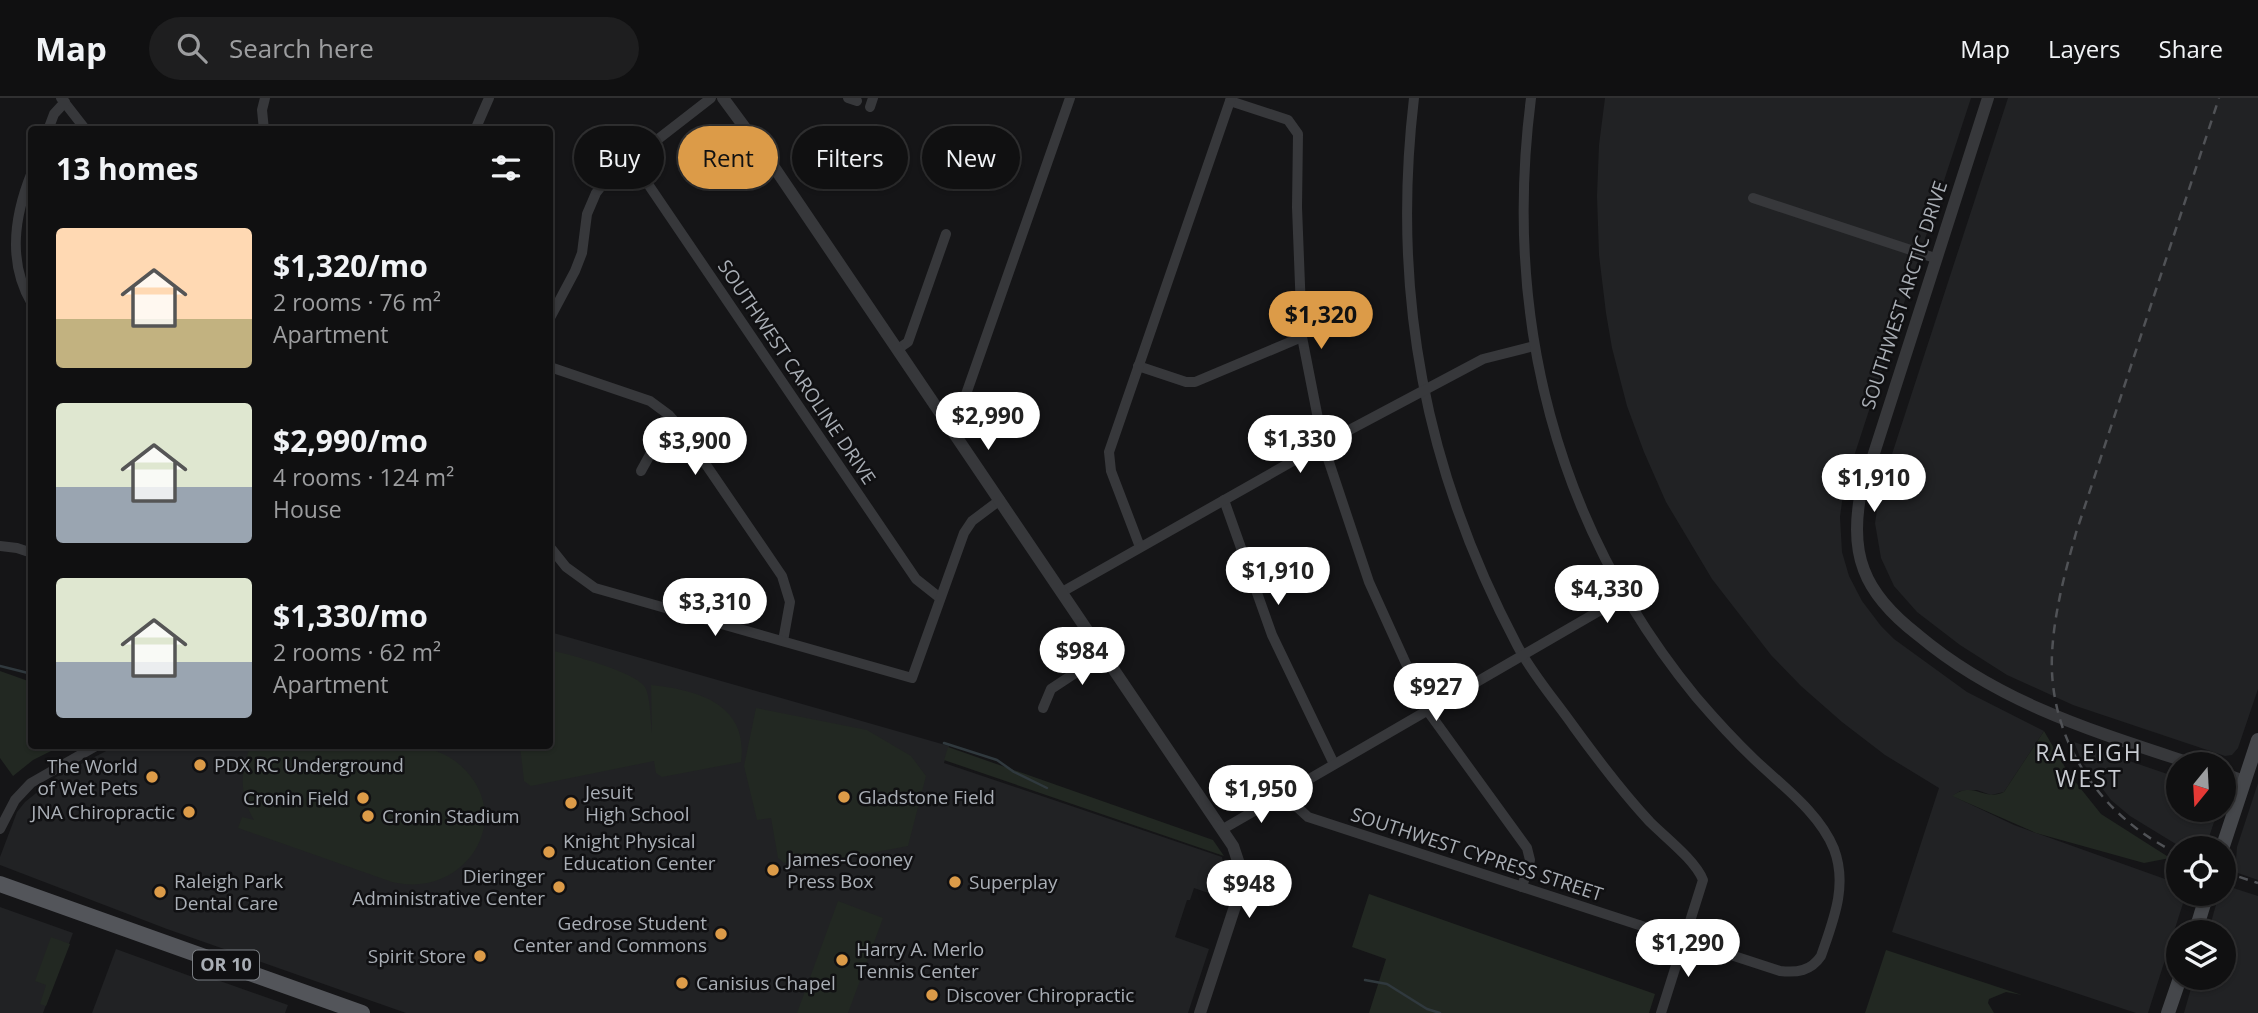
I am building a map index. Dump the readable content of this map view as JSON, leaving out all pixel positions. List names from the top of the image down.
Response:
{
  "streets": {
    "main road": ["OR 10"],
    "street": ["SOUTHWEST ARCTIC DRIVE", "SOUTHWEST CAROLINE DRIVE", "SOUTHWEST CYPRESS STREET"]
  },
  "districts": ["RALEIGH WEST"],
  "places": [
    "PDX RC Underground",
    "The World of Wet Pets",
    "Gladstone Field",
    "Cronin Field",
    "Jesuit High School",
    "JNA Chiropractic",
    "Cronin Stadium",
    "Knight Physical Education Center",
    "James-Cooney Press Box",
    "Superplay",
    "Dieringer Administrative Center",
    "Raleigh Park Dental Care",
    "Gedrose Student Center and Commons",
    "Spirit Store",
    "Harry A. Merlo Tennis Center",
    "Canisius Chapel",
    "Discover Chiropractic"
  ],
  "north": "bottom",
  "page": {
    "header": "Map",
    "search": "Search here",
    "nav": ["Map", "Layers", "Share"],
    "chip": [
      "Buy",
      "Rent",
      "Filters",
      "New"
    ],
    "heading": "13 homes",
    "list": [
      {
        "name": "$1,320/mo",
        "note": "2 rooms · 76 m² · Apartment"
      },
      {
        "name": "$2,990/mo",
        "note": "4 rooms · 124 m² · House"
      },
      {
        "name": "$1,330/mo",
        "note": "2 rooms · 62 m² · Apartment"
      }
    ],
    "price": [
      "$1,320",
      "$2,990",
      "$1,330",
      "$3,900",
      "$1,910",
      "$1,910",
      "$4,330",
      "$3,310",
      "$984",
      "$927",
      "$1,950",
      "$948",
      "$1,290"
    ]
  }
}
